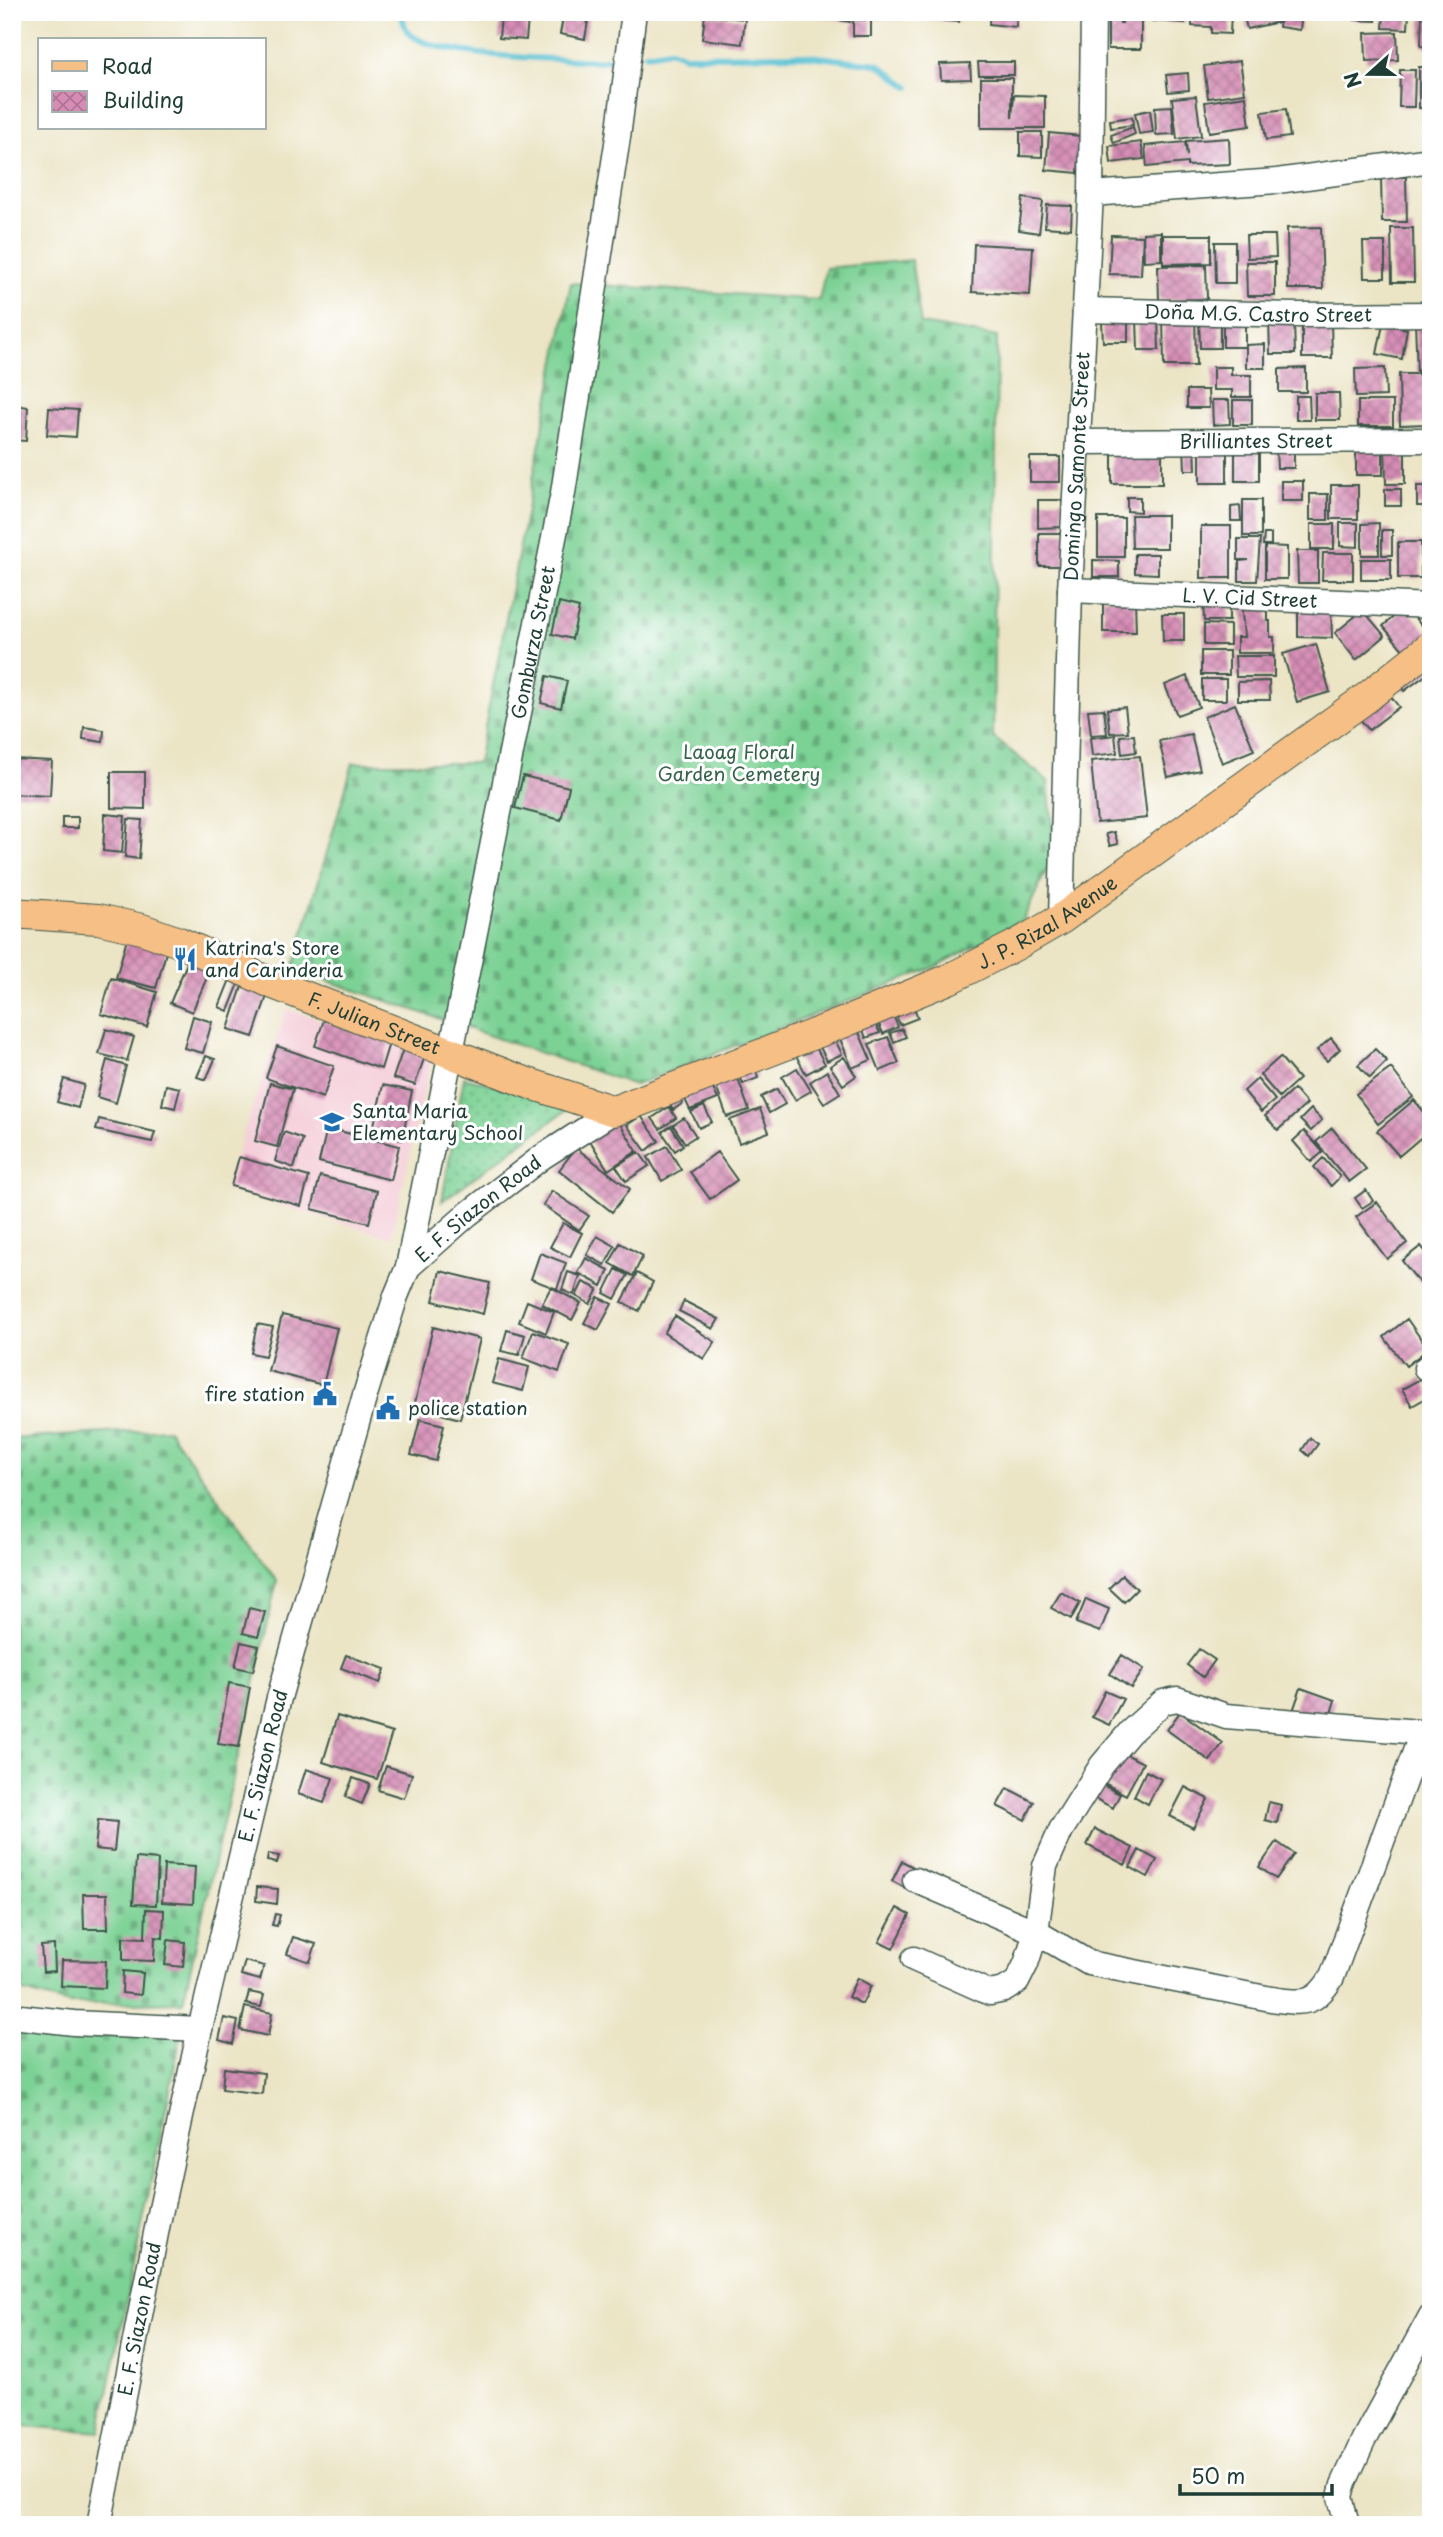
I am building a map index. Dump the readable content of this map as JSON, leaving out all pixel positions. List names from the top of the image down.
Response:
{
  "streets": {
    "main road": ["J. P. Rizal Avenue", "F. Julian Street"],
    "street": [
      "Doña M.G. Castro Street",
      "Brilliantes Street",
      "Domingo Samonte Street",
      "L. V. Cid Street",
      "Gomburza Street",
      "E. F. Siazon Road"
    ]
  },
  "crossings": [
    ["Doña M.G. Castro Street", "Domingo Samonte Street"],
    ["Brilliantes Street", "Domingo Samonte Street"],
    ["Domingo Samonte Street", "L. V. Cid Street"],
    ["Domingo Samonte Street", "J. P. Rizal Avenue"],
    ["Gomburza Street", "F. Julian Street"],
    ["Gomburza Street", "E. F. Siazon Road"],
    ["J. P. Rizal Avenue", "F. Julian Street"],
    ["J. P. Rizal Avenue", "E. F. Siazon Road"],
    ["F. Julian Street", "E. F. Siazon Road"]
  ],
  "parks": ["Laoag Floral Garden Cemetery"],
  "places": {
    "restaurant": ["Katrina's Store and Carinderia"],
    "school or university": ["Santa Maria Elementary School"],
    "public building": ["fire station", "police station"]
  },
  "legend": ["Road", "Building"],
  "scale_bar": "50 m",
  "north": "left"
}
